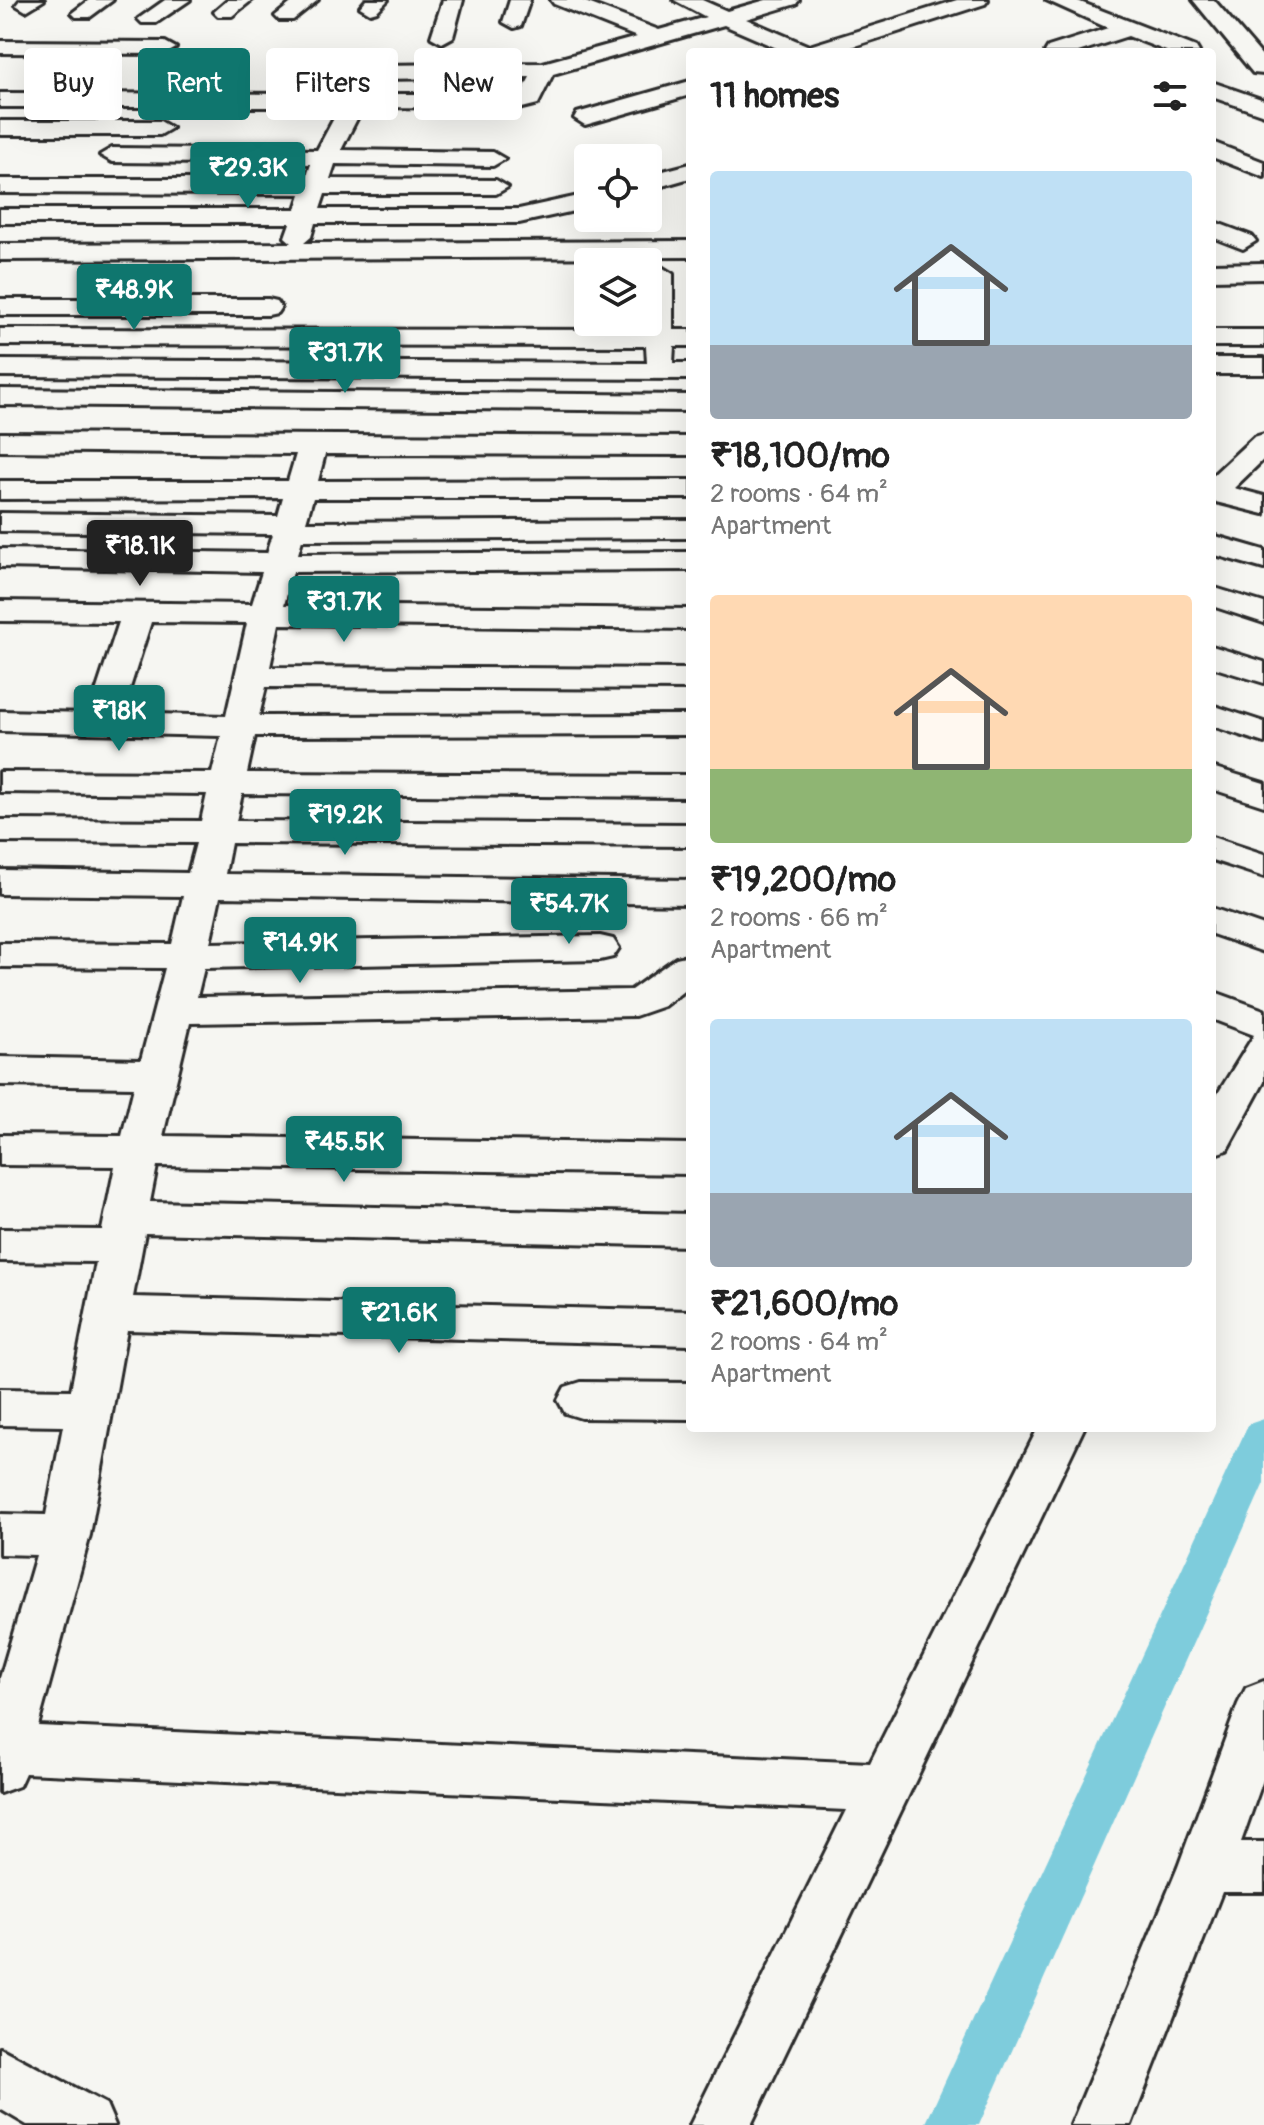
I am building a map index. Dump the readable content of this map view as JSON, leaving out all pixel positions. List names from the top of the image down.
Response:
{
  "page": {
    "chip": [
      "Buy",
      "Rent",
      "Filters",
      "New"
    ],
    "heading": "11 homes",
    "price": [
      "₹29.3K",
      "₹48.9K",
      "₹31.7K",
      "₹18.1K",
      "₹31.7K",
      "₹18K",
      "₹19.2K",
      "₹54.7K",
      "₹14.9K",
      "₹45.5K",
      "₹21.6K"
    ],
    "list": [
      {
        "name": "₹18,100/mo",
        "note": "2 rooms · 64 m² · Apartment"
      },
      {
        "name": "₹19,200/mo",
        "note": "2 rooms · 66 m² · Apartment"
      },
      {
        "name": "₹21,600/mo",
        "note": "2 rooms · 64 m² · Apartment"
      }
    ]
  }
}
